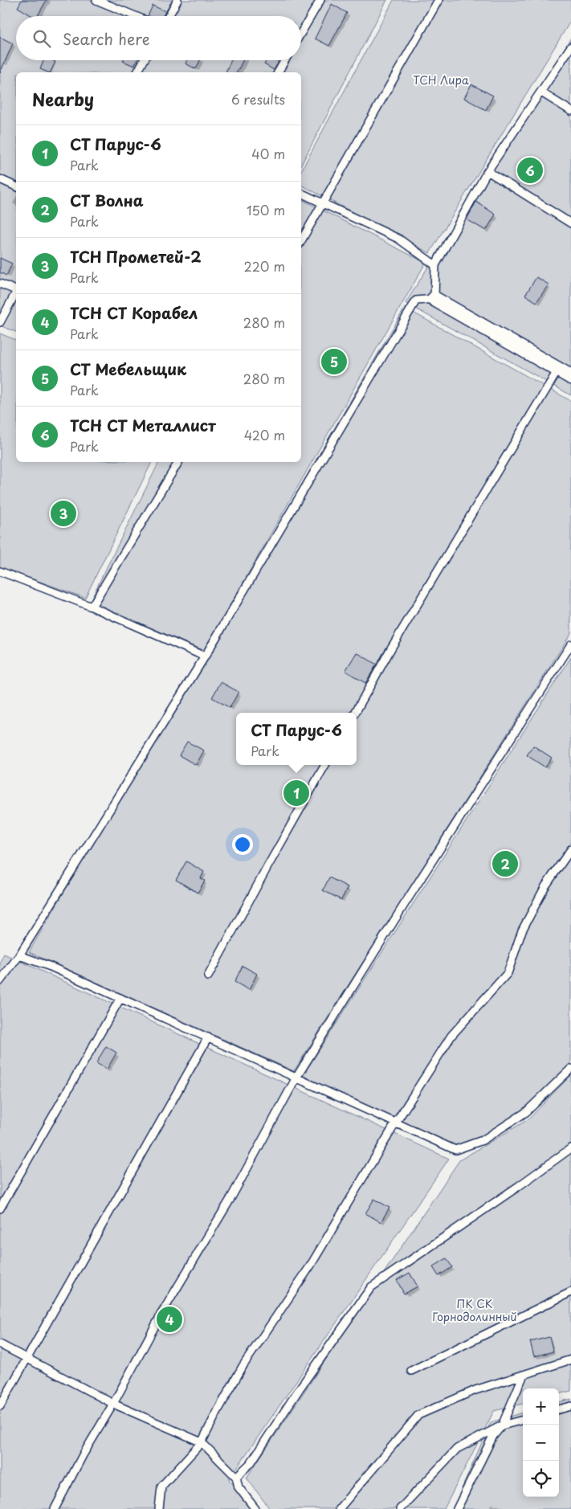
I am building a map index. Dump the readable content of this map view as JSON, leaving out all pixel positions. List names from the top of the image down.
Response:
{
  "parks": ["ТСН Лира", "ПК СК Горнодолинный"],
  "page": {
    "search": "Search here",
    "heading": ["Nearby", "6 results"],
    "list": [
      {
        "mark": "1",
        "name": "СТ Парус-6",
        "note": "Park",
        "value": "40 m"
      },
      {
        "mark": "2",
        "name": "СТ Волна",
        "note": "Park",
        "value": "150 m"
      },
      {
        "mark": "3",
        "name": "ТСН Прометей-2",
        "note": "Park",
        "value": "220 m"
      },
      {
        "mark": "4",
        "name": "ТСН СТ Корабел",
        "note": "Park",
        "value": "280 m"
      },
      {
        "mark": "5",
        "name": "СТ Мебельщик",
        "note": "Park",
        "value": "280 m"
      },
      {
        "mark": "6",
        "name": "ТСН СТ Металлист",
        "note": "Park",
        "value": "420 m"
      }
    ],
    "pins": [
      "6",
      "5",
      "3",
      "1",
      "2",
      "4"
    ],
    "popup": ["СТ Парус-6", "Park"],
    "map_buttons": ["+", "−"]
  }
}
